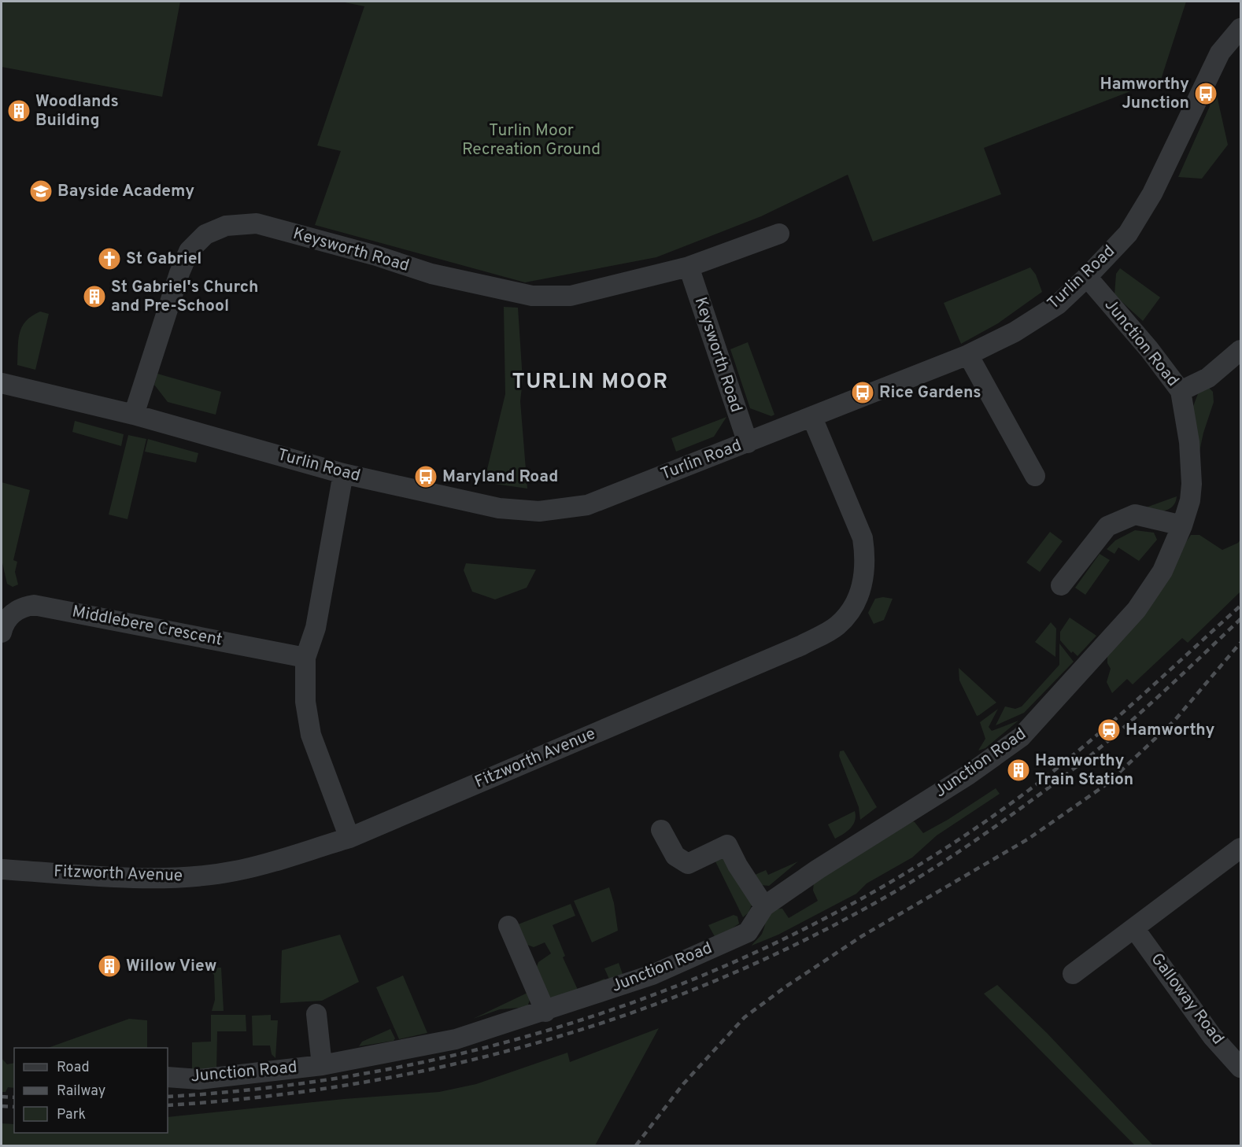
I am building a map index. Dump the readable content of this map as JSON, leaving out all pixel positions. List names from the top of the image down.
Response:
{
  "streets": {
    "street": [
      "Keysworth Road",
      "Turlin Road",
      "Junction Road",
      "Middlebere Crescent",
      "Fitzworth Avenue",
      "Galloway Road"
    ]
  },
  "crossings": [
    ["Keysworth Road", "Turlin Road"],
    ["Turlin Road", "Junction Road"],
    ["Turlin Road", "Fitzworth Avenue"]
  ],
  "districts": ["TURLIN MOOR"],
  "parks": ["Turlin Moor Recreation Ground"],
  "places": {
    "bus stop": ["Hamworthy Junction", "Rice Gardens", "Maryland Road"],
    "building": [
      "Woodlands Building",
      "St Gabriel's Church and Pre-School",
      "Hamworthy Train Station",
      "Willow View"
    ],
    "school or university": ["Bayside Academy"],
    "church": ["St Gabriel"],
    "station": ["Hamworthy"]
  },
  "legend": ["Road", "Railway", "Park"]
}
